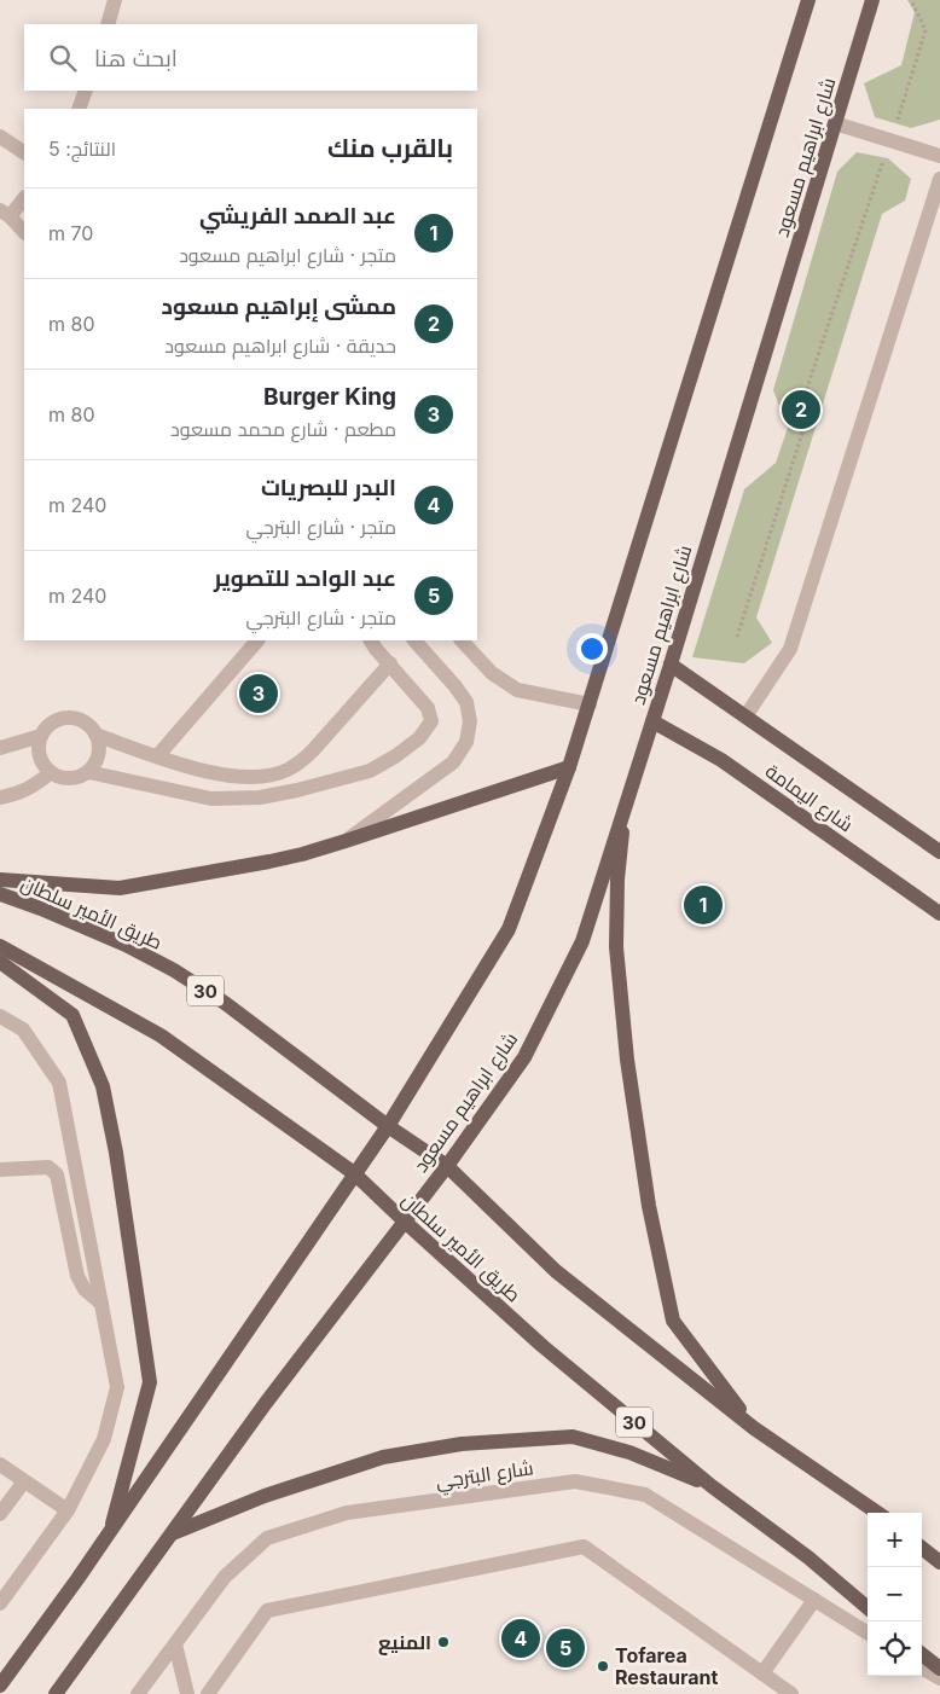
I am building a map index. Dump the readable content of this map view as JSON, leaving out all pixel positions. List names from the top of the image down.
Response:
{
  "streets": {
    "main road": [
      "شارع ابراهيم مسعود",
      "شارع اليمامة",
      "طريق الأمير سلطان",
      "30"
    ],
    "street": ["شارع البترجي"]
  },
  "crossings": [
    ["شارع ابراهيم مسعود", "شارع اليمامة"],
    ["شارع ابراهيم مسعود", "طريق الأمير سلطان"]
  ],
  "places": ["المنيع", "Tofarea Restaurant"],
  "page": {
    "search": "ابحث هنا",
    "heading": ["بالقرب منك", "النتائج: 5"],
    "list": [
      {
        "mark": "1",
        "name": "عبد الصمد الفريشي",
        "note": "متجر · شارع ابراهيم مسعود",
        "value": "70 m"
      },
      {
        "mark": "2",
        "name": "ممشى إبراهيم مسعود",
        "note": "حديقة · شارع ابراهيم مسعود",
        "value": "80 m"
      },
      {
        "mark": "3",
        "name": "Burger King",
        "note": "مطعم · شارع محمد مسعود",
        "value": "80 m"
      },
      {
        "mark": "4",
        "name": "البدر للبصريات",
        "note": "متجر · شارع البترجي",
        "value": "240 m"
      },
      {
        "mark": "5",
        "name": "عبد الواحد للتصوير",
        "note": "متجر · شارع البترجي",
        "value": "240 m"
      }
    ],
    "pins": [
      "2",
      "3",
      "1",
      "4",
      "5"
    ],
    "map_buttons": ["+", "−"]
  }
}
